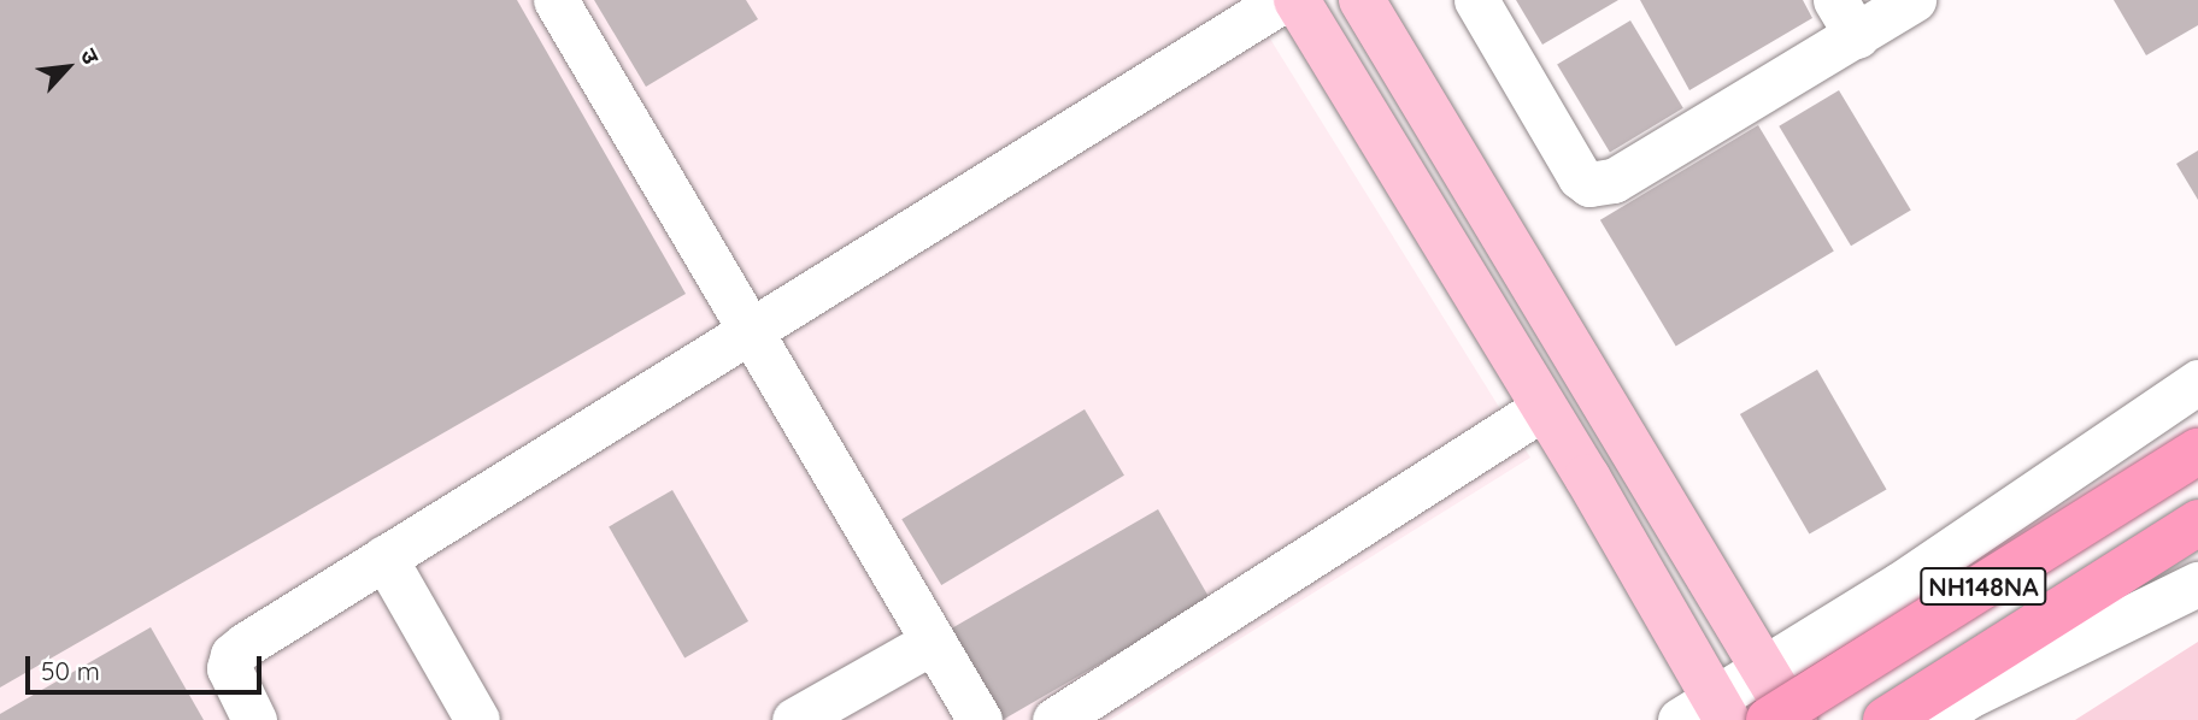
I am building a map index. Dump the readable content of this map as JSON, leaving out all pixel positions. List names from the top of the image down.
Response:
{
  "streets": {
    "highway": ["NH148NA"]
  },
  "scale_bar": "50 m",
  "north": "top right"
}
